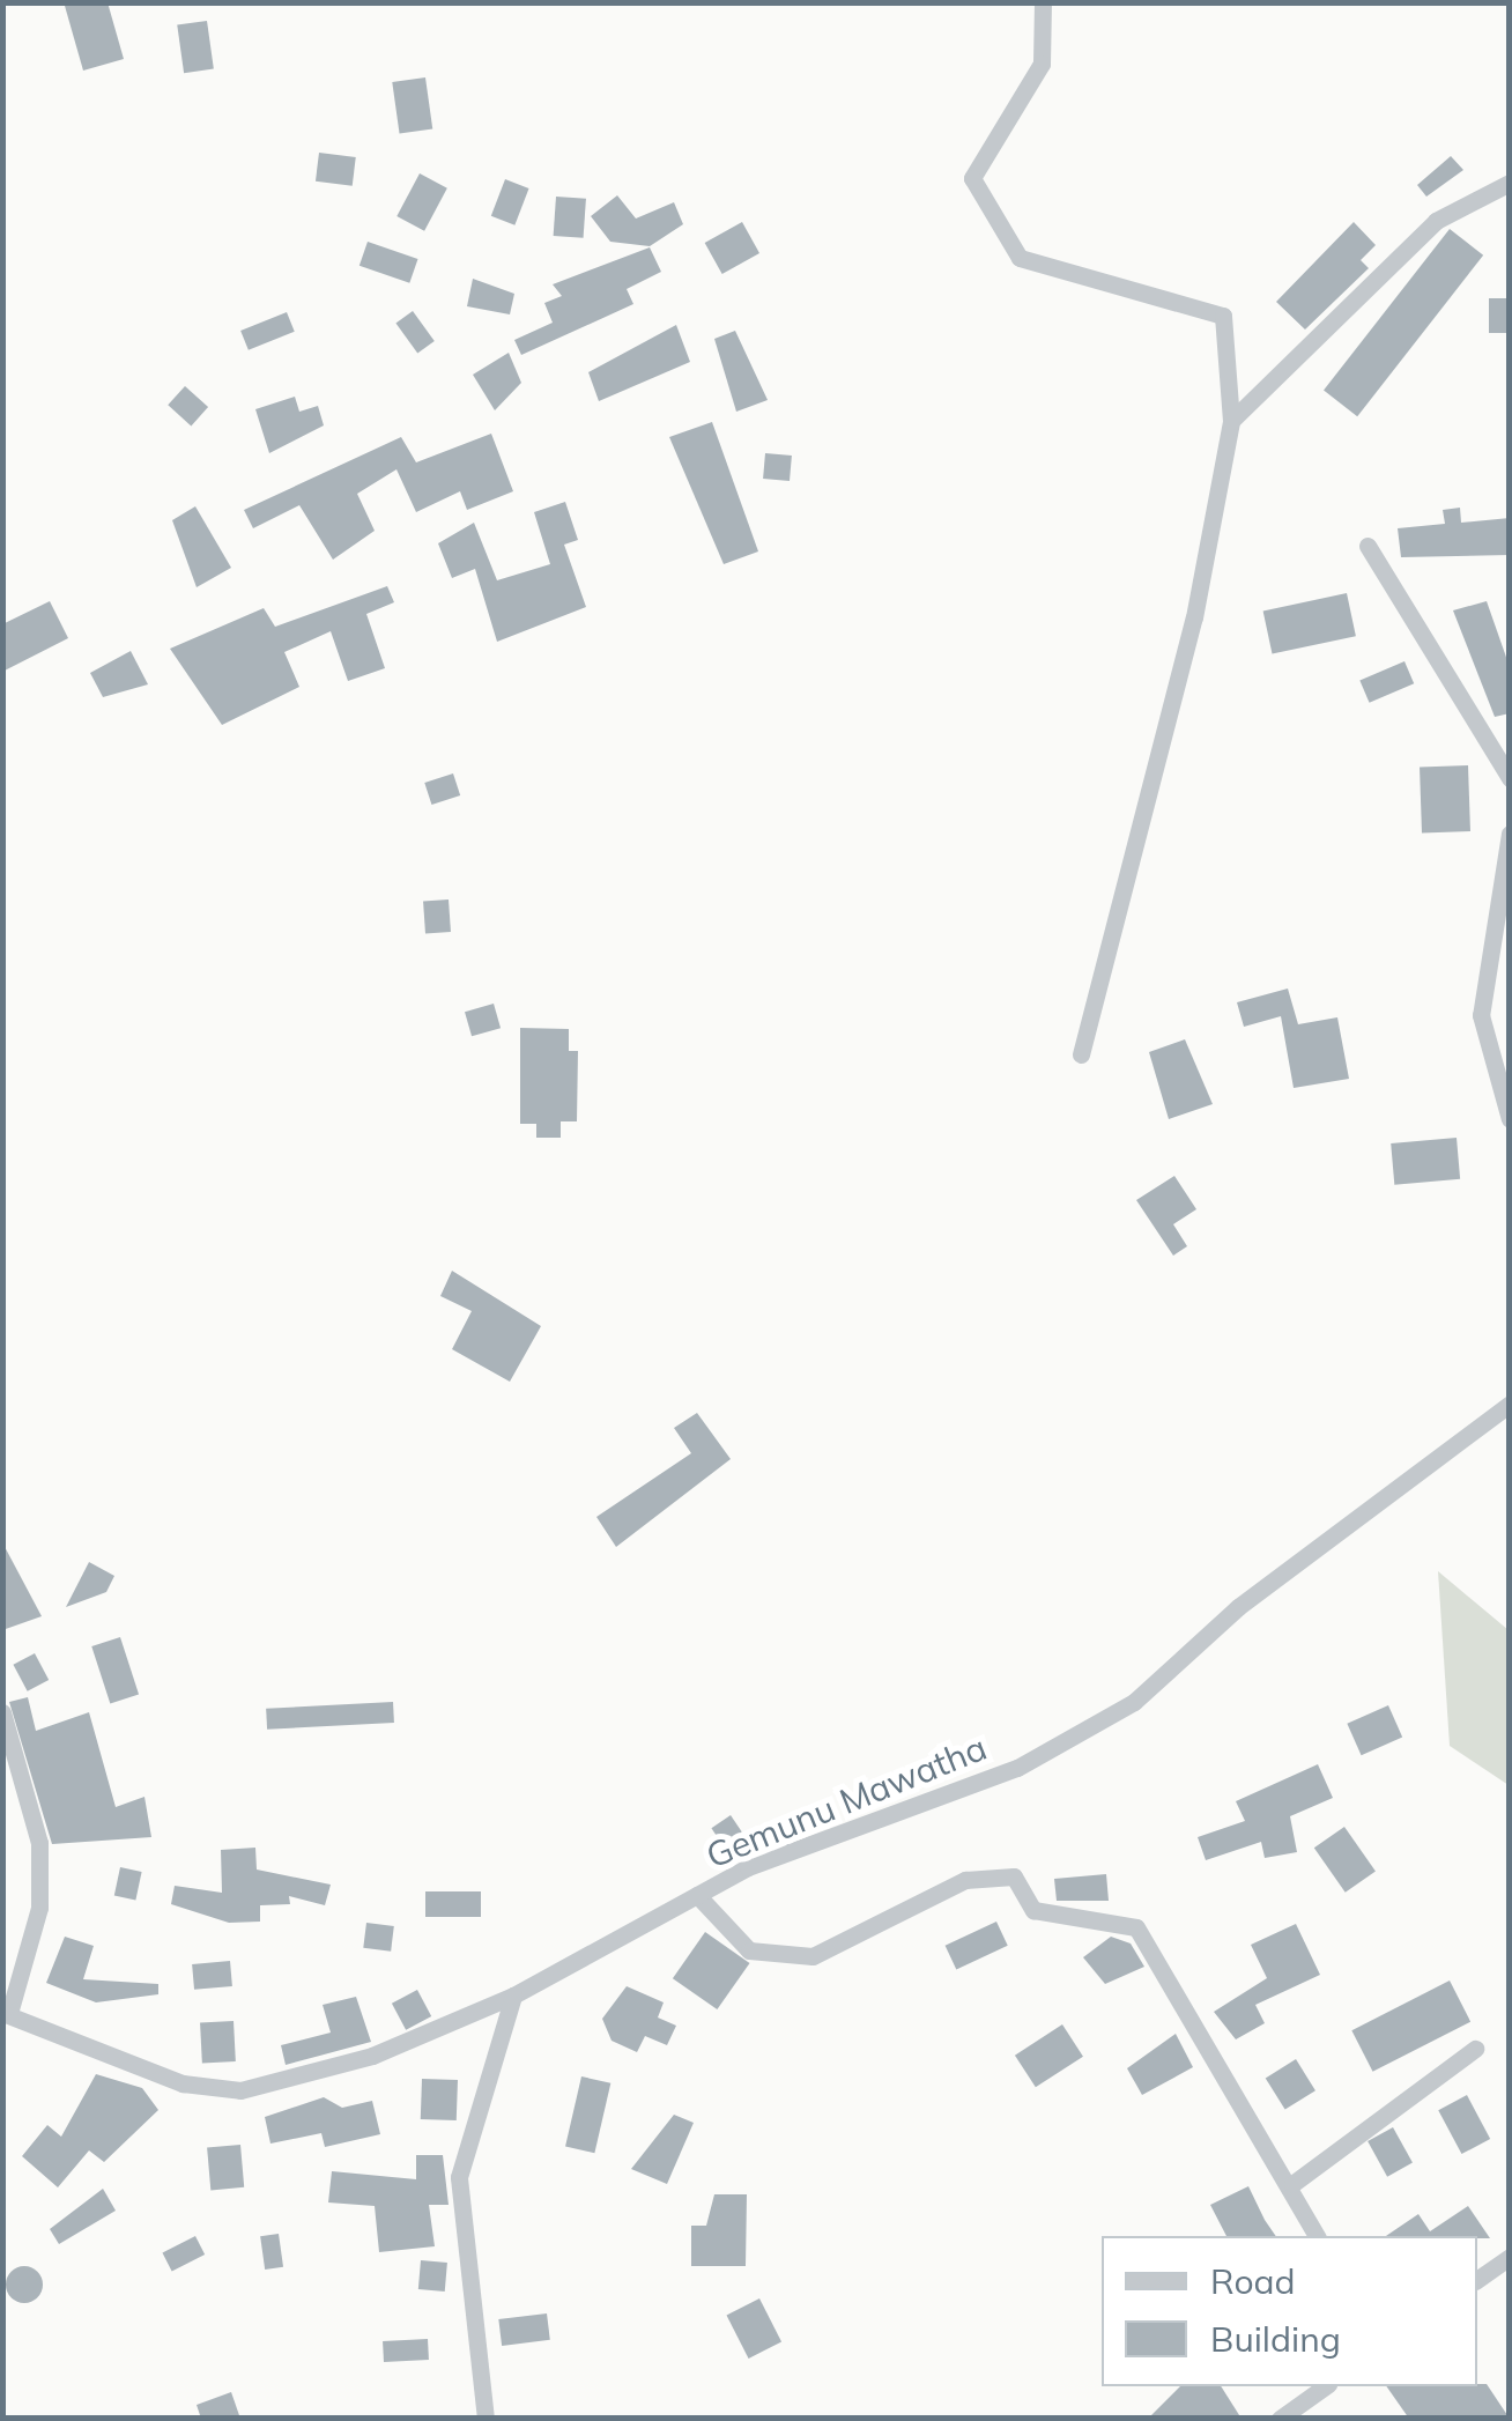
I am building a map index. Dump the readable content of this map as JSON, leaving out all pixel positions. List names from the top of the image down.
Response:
{
  "streets": {
    "street": ["Gemunu Mawatha"]
  },
  "legend": ["Road", "Building"]
}
